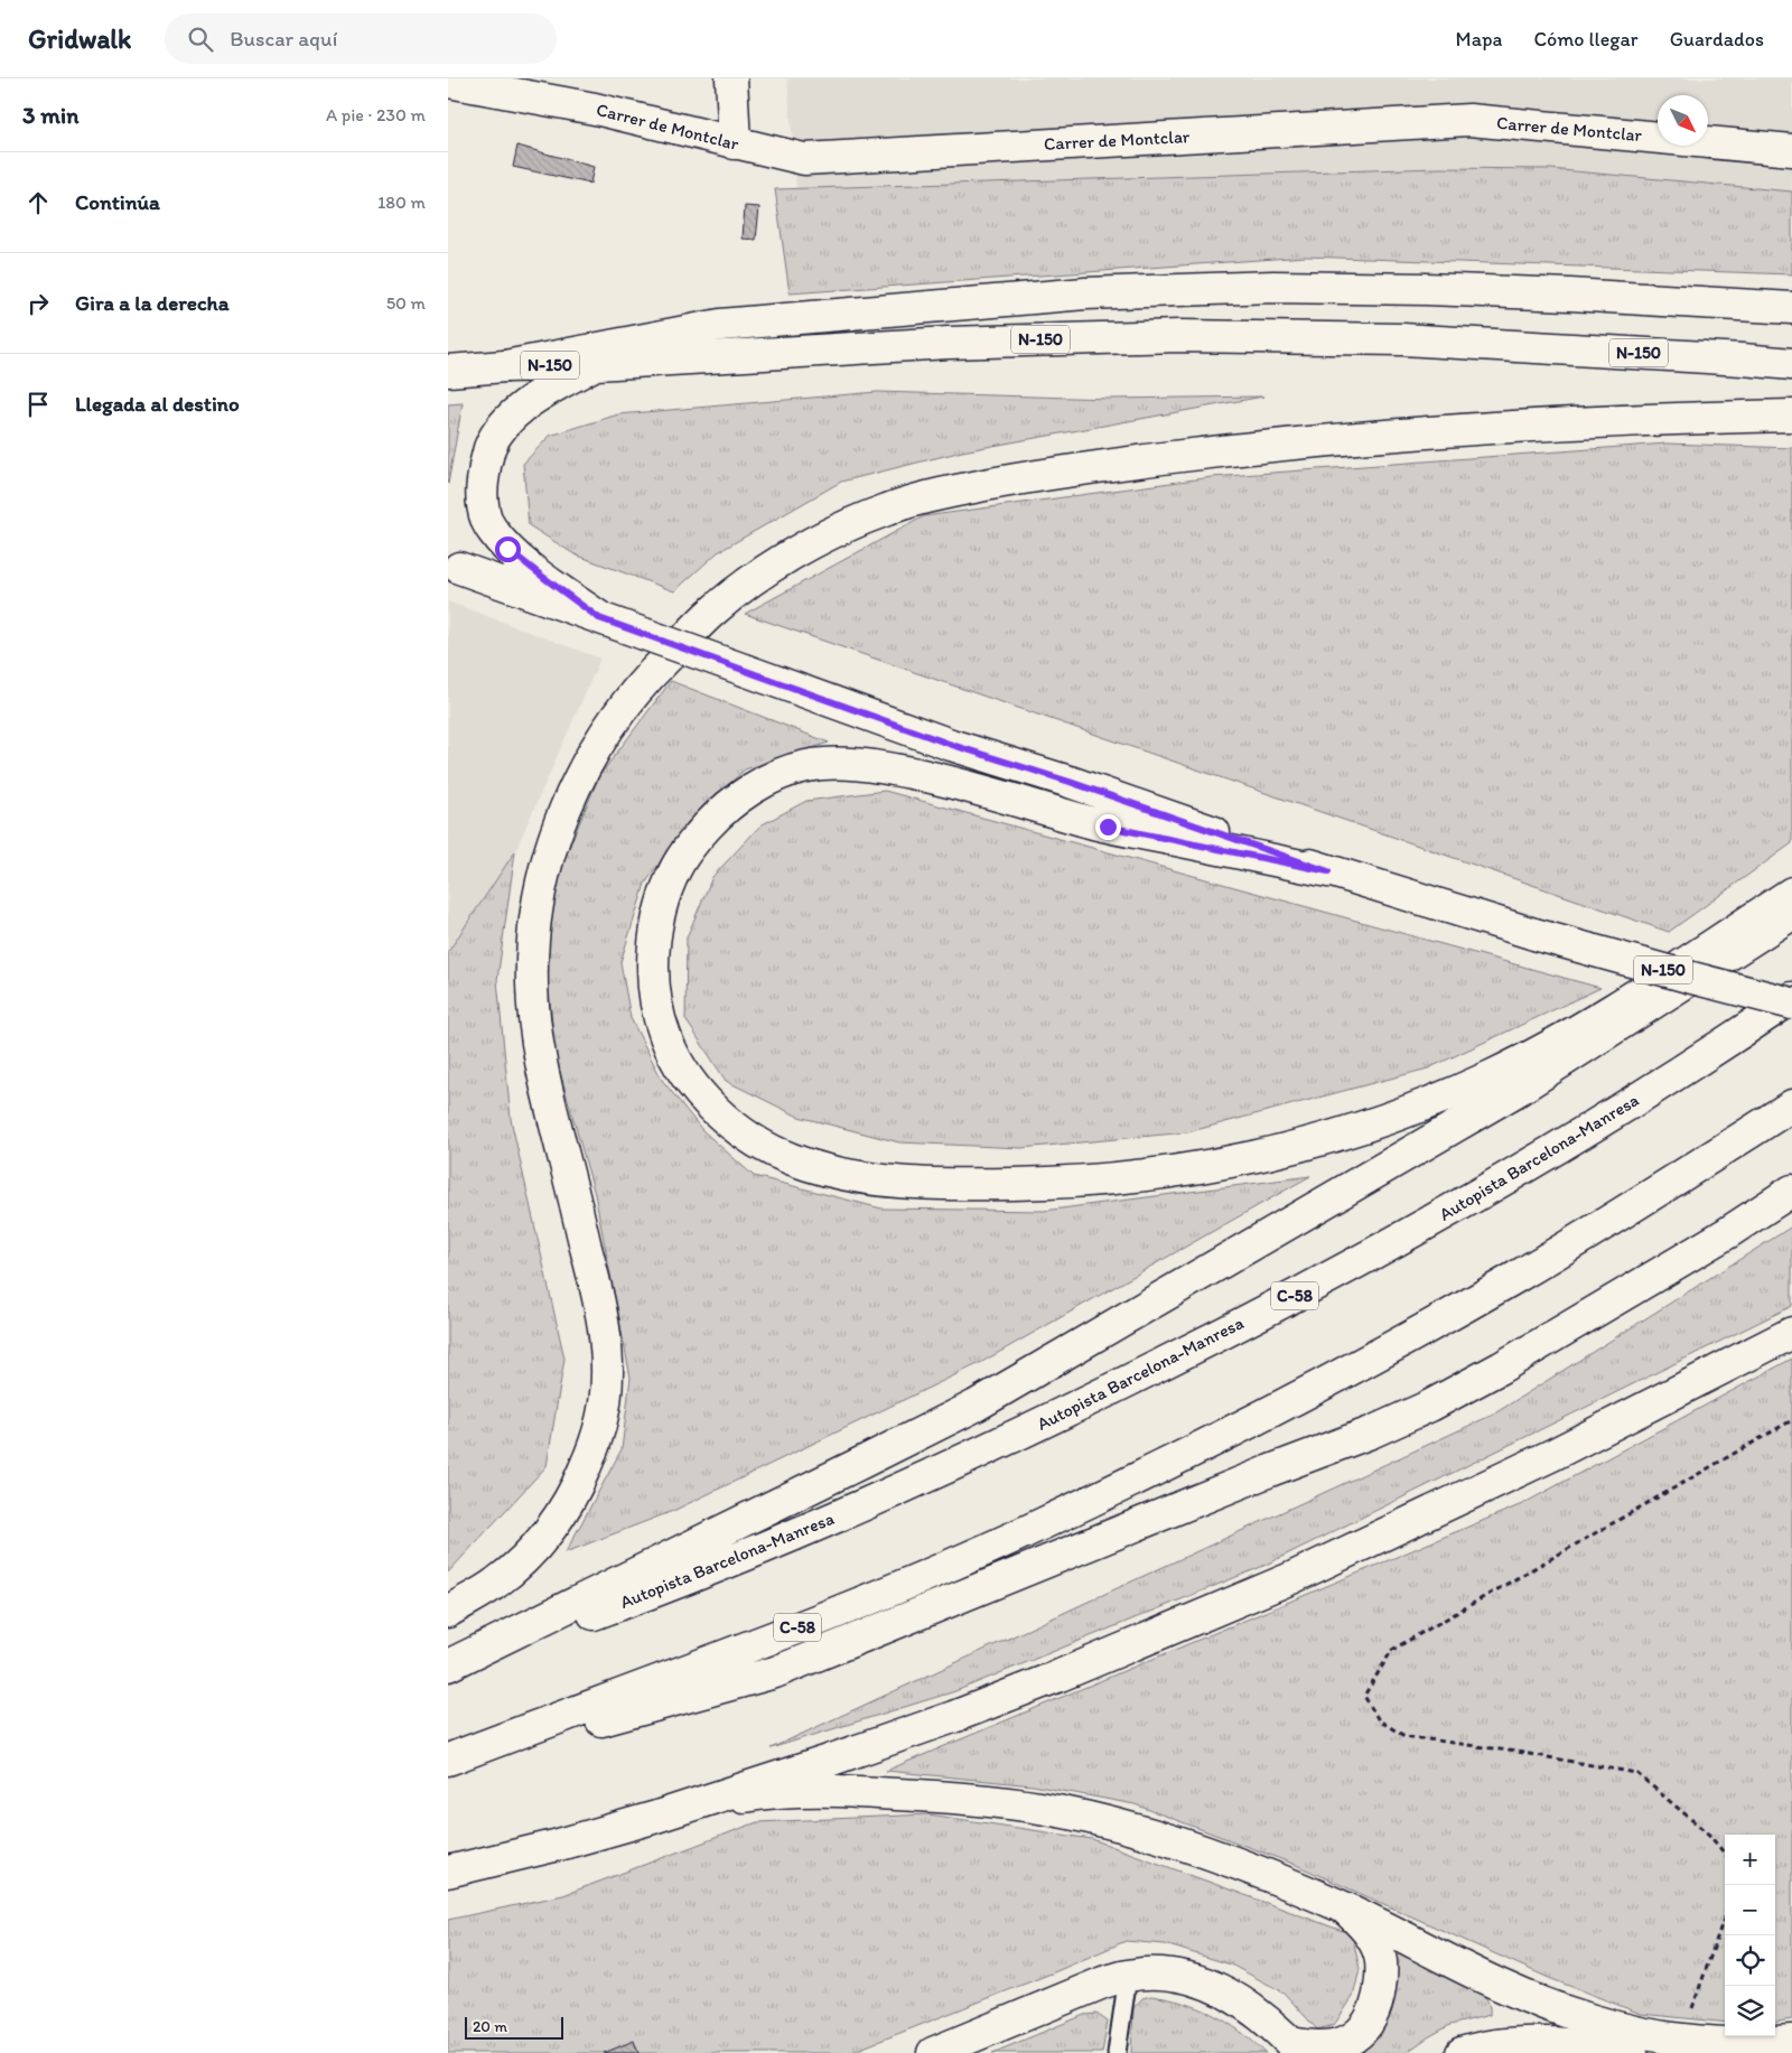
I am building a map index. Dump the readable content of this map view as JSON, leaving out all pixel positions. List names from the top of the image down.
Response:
{
  "streets": {
    "main road": [
      "Carrer de Montclar",
      "N-150",
      "Autopista Barcelona-Manresa",
      "C-58"
    ]
  },
  "scale_bar": "20 m",
  "north": "bottom right",
  "page": {
    "header": "Gridwalk",
    "search": "Buscar aquí",
    "nav": ["Mapa", "Cómo llegar", "Guardados"],
    "heading": ["3 min", "A pie · 230 m"],
    "list": [
      ["Continúa", "180 m"],
      ["Gira a la derecha", "50 m"],
      "Llegada al destino"
    ],
    "map_buttons": ["+", "−"],
    "scale": "20 m"
  }
}
